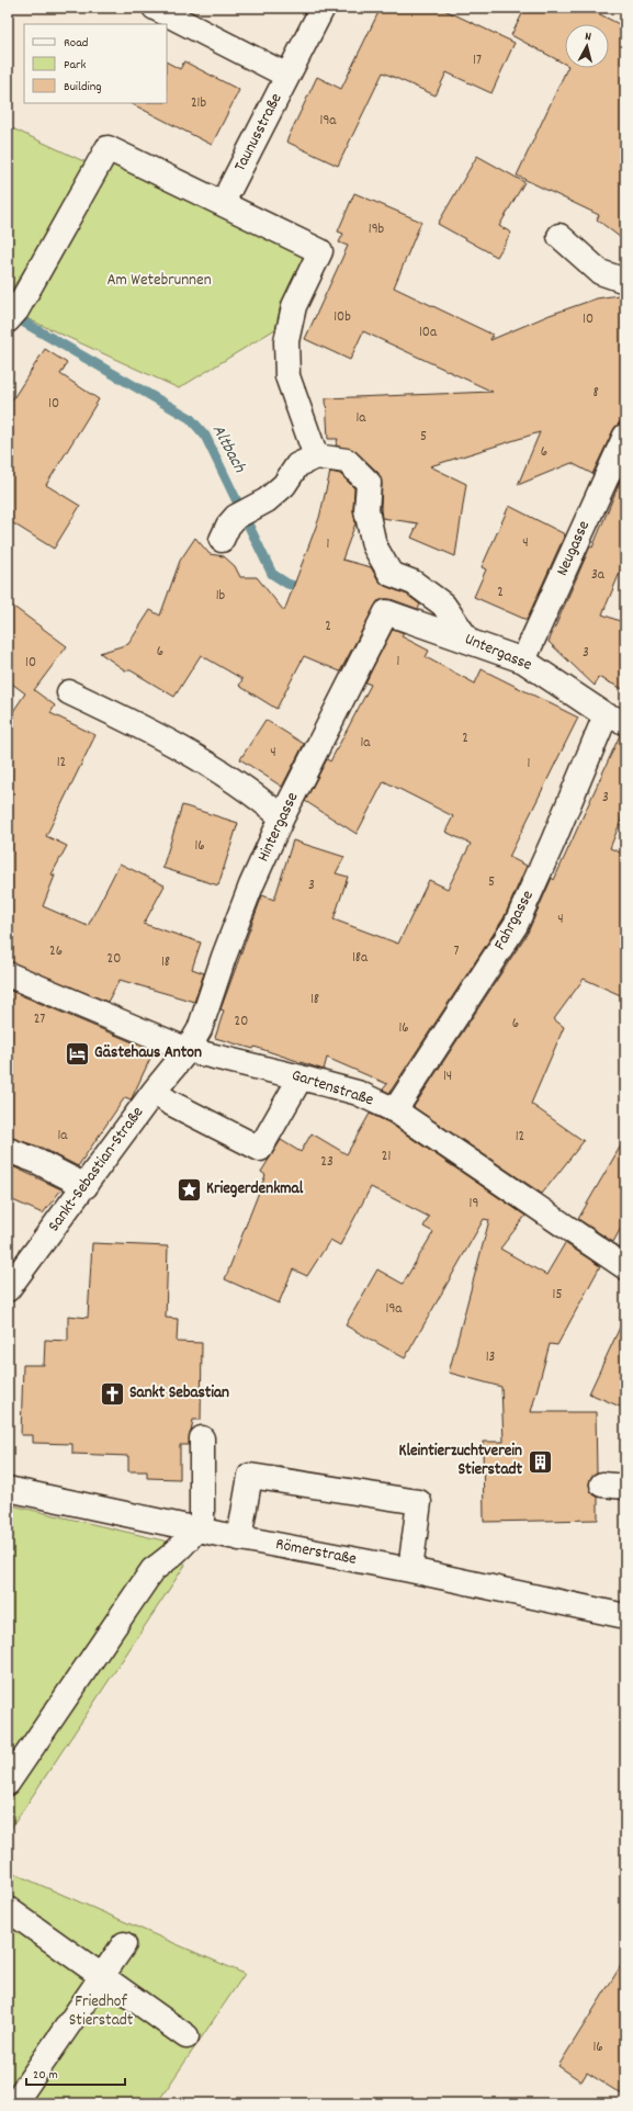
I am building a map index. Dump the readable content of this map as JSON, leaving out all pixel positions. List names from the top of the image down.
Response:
{
  "streets": {
    "street": [
      "Taunusstraße",
      "Neugasse",
      "Untergasse",
      "Hintergasse",
      "Fahrgasse",
      "Gartenstraße",
      "Sankt-Sebastian-Straße",
      "Römerstraße"
    ]
  },
  "crossings": [
    ["Neugasse", "Untergasse"],
    ["Untergasse", "Hintergasse"],
    ["Untergasse", "Fahrgasse"],
    ["Hintergasse", "Gartenstraße"],
    ["Hintergasse", "Sankt-Sebastian-Straße"],
    ["Fahrgasse", "Gartenstraße"],
    ["Gartenstraße", "Sankt-Sebastian-Straße"]
  ],
  "water": ["Altbach"],
  "parks": ["Am Wetebrunnen", "Friedhof Stierstadt"],
  "places": {
    "hotel": ["Gästehaus Anton"],
    "place": ["Kriegerdenkmal"],
    "church": ["Sankt Sebastian"],
    "building": ["Kleintierzuchtverein Stierstadt"]
  },
  "house_numbers": [
    "17",
    "21b",
    "19a",
    "19b",
    "10b",
    "10",
    "10a",
    "8",
    "10",
    "1a",
    "5",
    "6",
    "4",
    "1",
    "3a",
    "2",
    "1b",
    "2",
    "6",
    "3",
    "1",
    "10",
    "2",
    "1a",
    "4",
    "12",
    "1",
    "3",
    "16",
    "5",
    "3",
    "4",
    "26",
    "7",
    "18a",
    "20",
    "18",
    "18",
    "27",
    "20",
    "6",
    "16",
    "14",
    "1a",
    "12",
    "21",
    "23",
    "19",
    "15",
    "19a",
    "13",
    "16"
  ],
  "legend": ["Road", "Park", "Building"],
  "scale_bar": "20 m",
  "north": "top"
}
